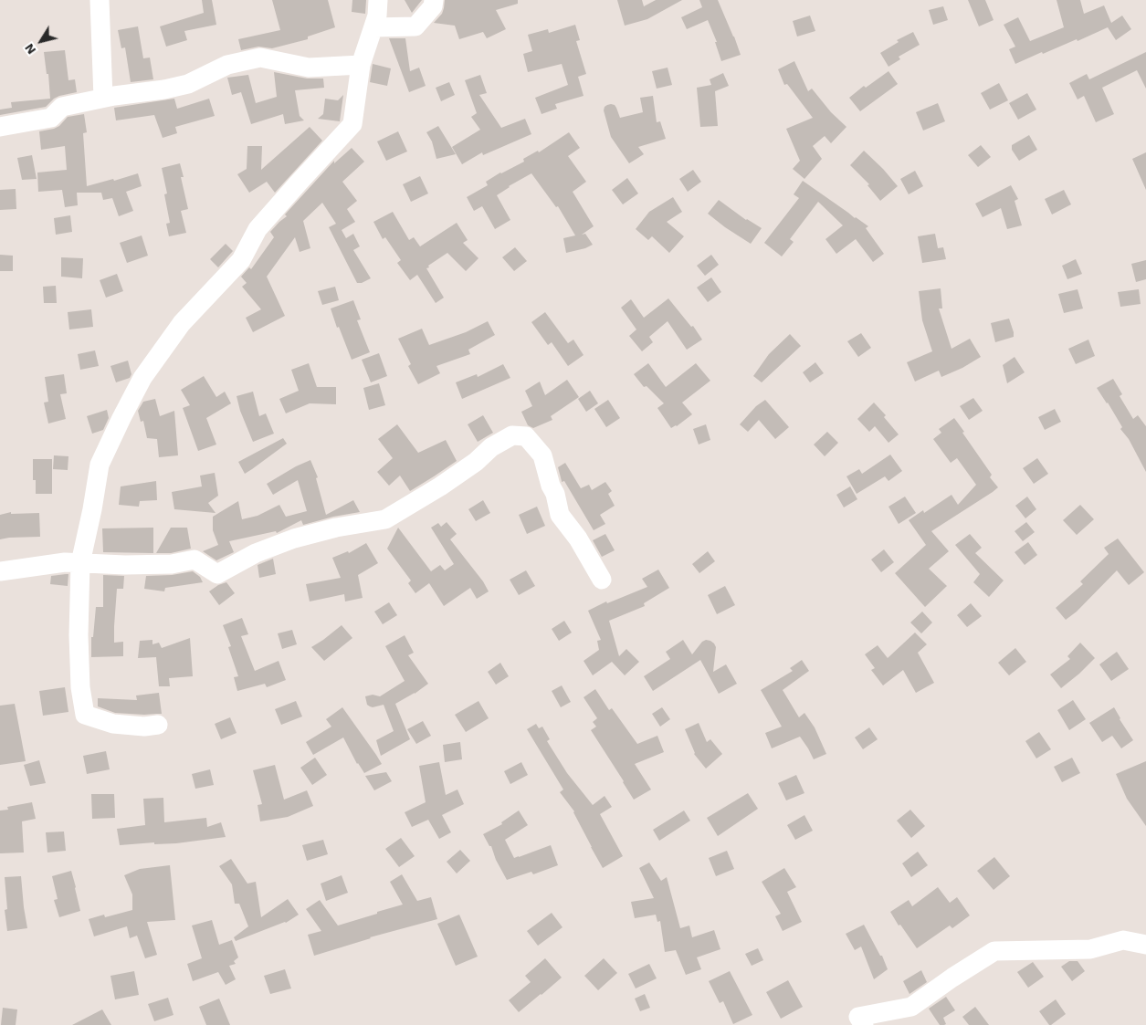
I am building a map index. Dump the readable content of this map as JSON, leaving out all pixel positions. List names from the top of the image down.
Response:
{
  "north": "bottom left"
}
